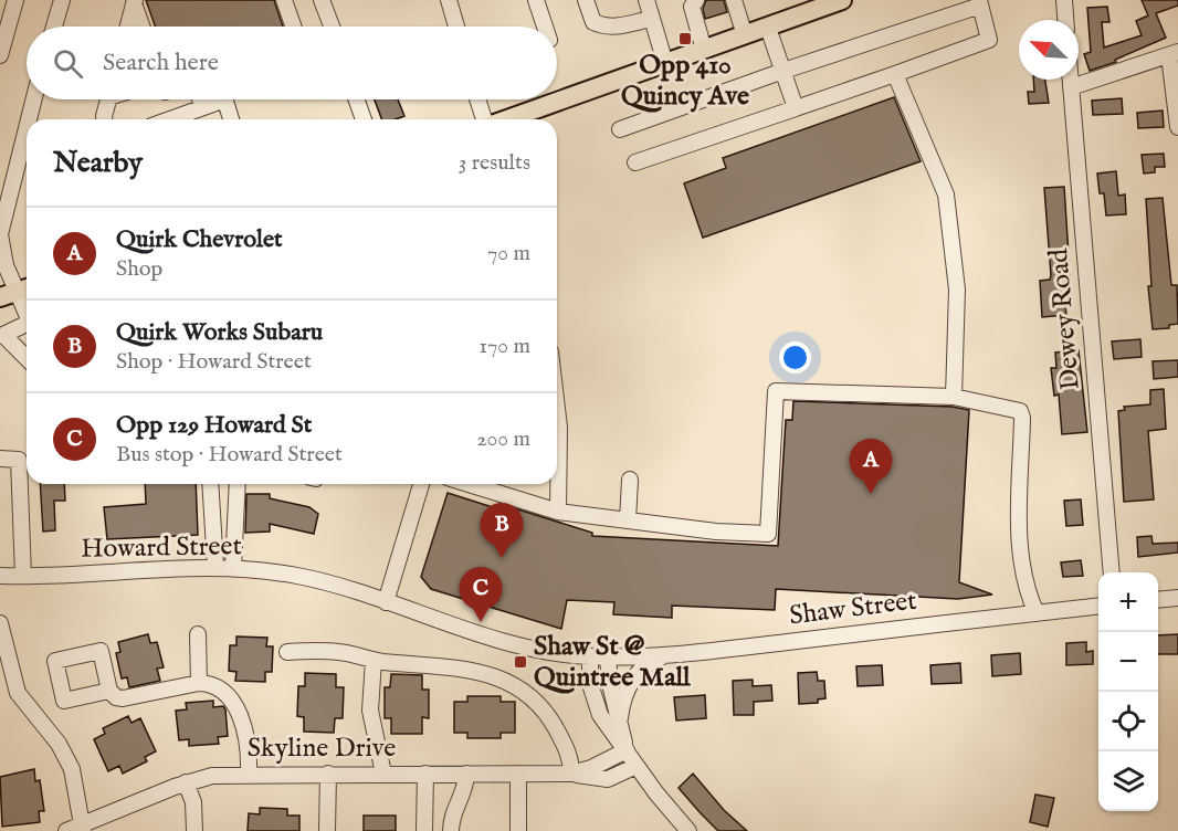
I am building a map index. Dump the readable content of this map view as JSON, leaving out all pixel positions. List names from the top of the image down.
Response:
{
  "streets": {
    "street": [
      "Dewey Road",
      "Howard Street",
      "Shaw Street",
      "Skyline Drive"
    ]
  },
  "crossings": [
    ["Howard Street", "Shaw Street"]
  ],
  "places": {
    "transit": ["Opp 410 Quincy Ave", "Shaw St @ Quintree Mall"]
  },
  "north": "top left",
  "page": {
    "search": "Search here",
    "heading": ["Nearby", "3 results"],
    "list": [
      {
        "mark": "A",
        "name": "Quirk Chevrolet",
        "note": "Shop",
        "value": "70 m"
      },
      {
        "mark": "B",
        "name": "Quirk Works Subaru",
        "note": "Shop · Howard Street",
        "value": "170 m"
      },
      {
        "mark": "C",
        "name": "Opp 129 Howard St",
        "note": "Bus stop · Howard Street",
        "value": "200 m"
      }
    ],
    "pins": ["A", "B", "C"],
    "map_buttons": ["+", "−"]
  }
}
